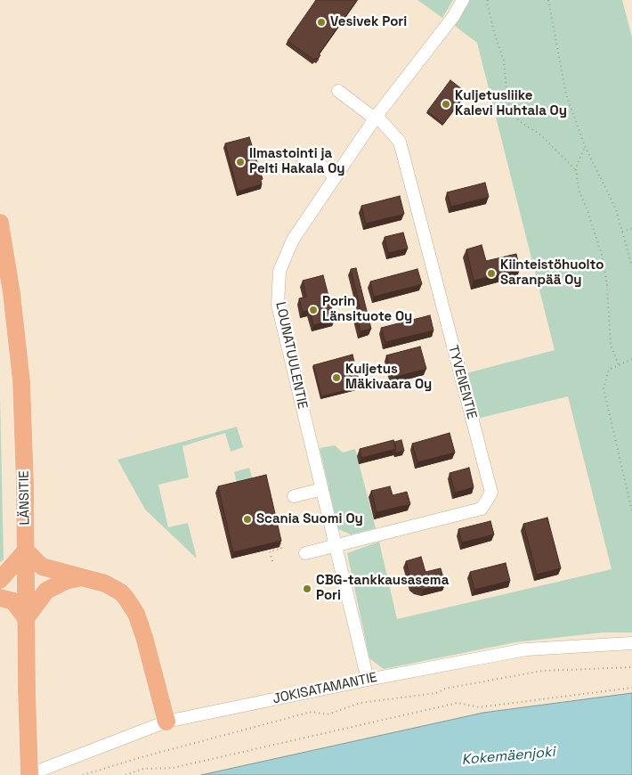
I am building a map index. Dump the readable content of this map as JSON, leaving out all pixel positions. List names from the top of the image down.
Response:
{
  "streets": {
    "highway": ["LÄNSITIE"],
    "street": ["LOUNATUULENTIE", "TYVENENTIE", "JOKISATAMANTIE"]
  },
  "crossings": [
    ["LOUNATUULENTIE", "TYVENENTIE"],
    ["LOUNATUULENTIE", "JOKISATAMANTIE"],
    ["LÄNSITIE", "JOKISATAMANTIE"]
  ],
  "water": ["Kokemäenjoki"],
  "places": [
    "Vesivek Pori",
    "Kuljetusliike Kalevi Huhtala Oy",
    "Ilmastointi ja Pelti Hakala Oy",
    "Kiinteistöhuolto Saranpää Oy",
    "Porin Länsituote Oy",
    "Kuljetus Mäkivaara Oy",
    "Scania Suomi Oy",
    "CBG-tankkausasema Pori"
  ]
}
